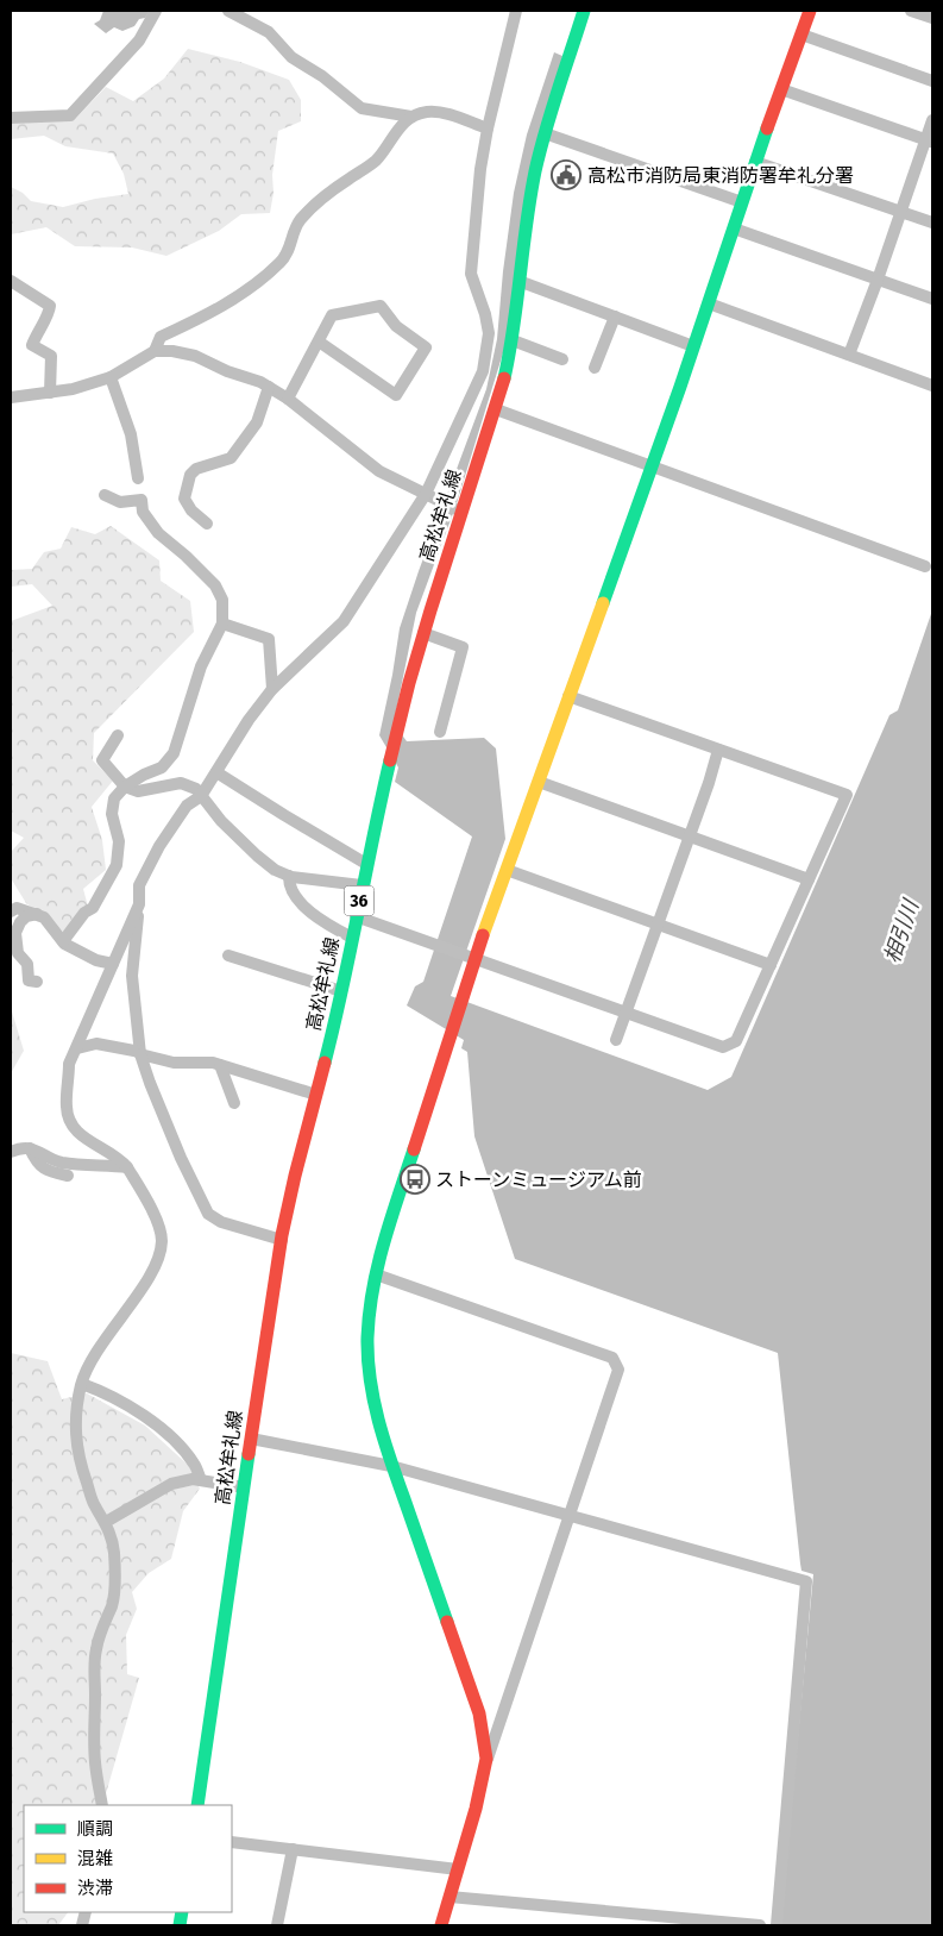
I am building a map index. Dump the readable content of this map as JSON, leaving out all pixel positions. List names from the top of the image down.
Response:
{
  "streets": {
    "street": ["高松牟礼線", "36"]
  },
  "water": ["相引川"],
  "places": {
    "public building": ["高松市消防局東消防署牟礼分署"],
    "bus stop": ["ストーンミュージアム前"]
  },
  "legend": ["順調", "混雑", "渋滞"]
}
